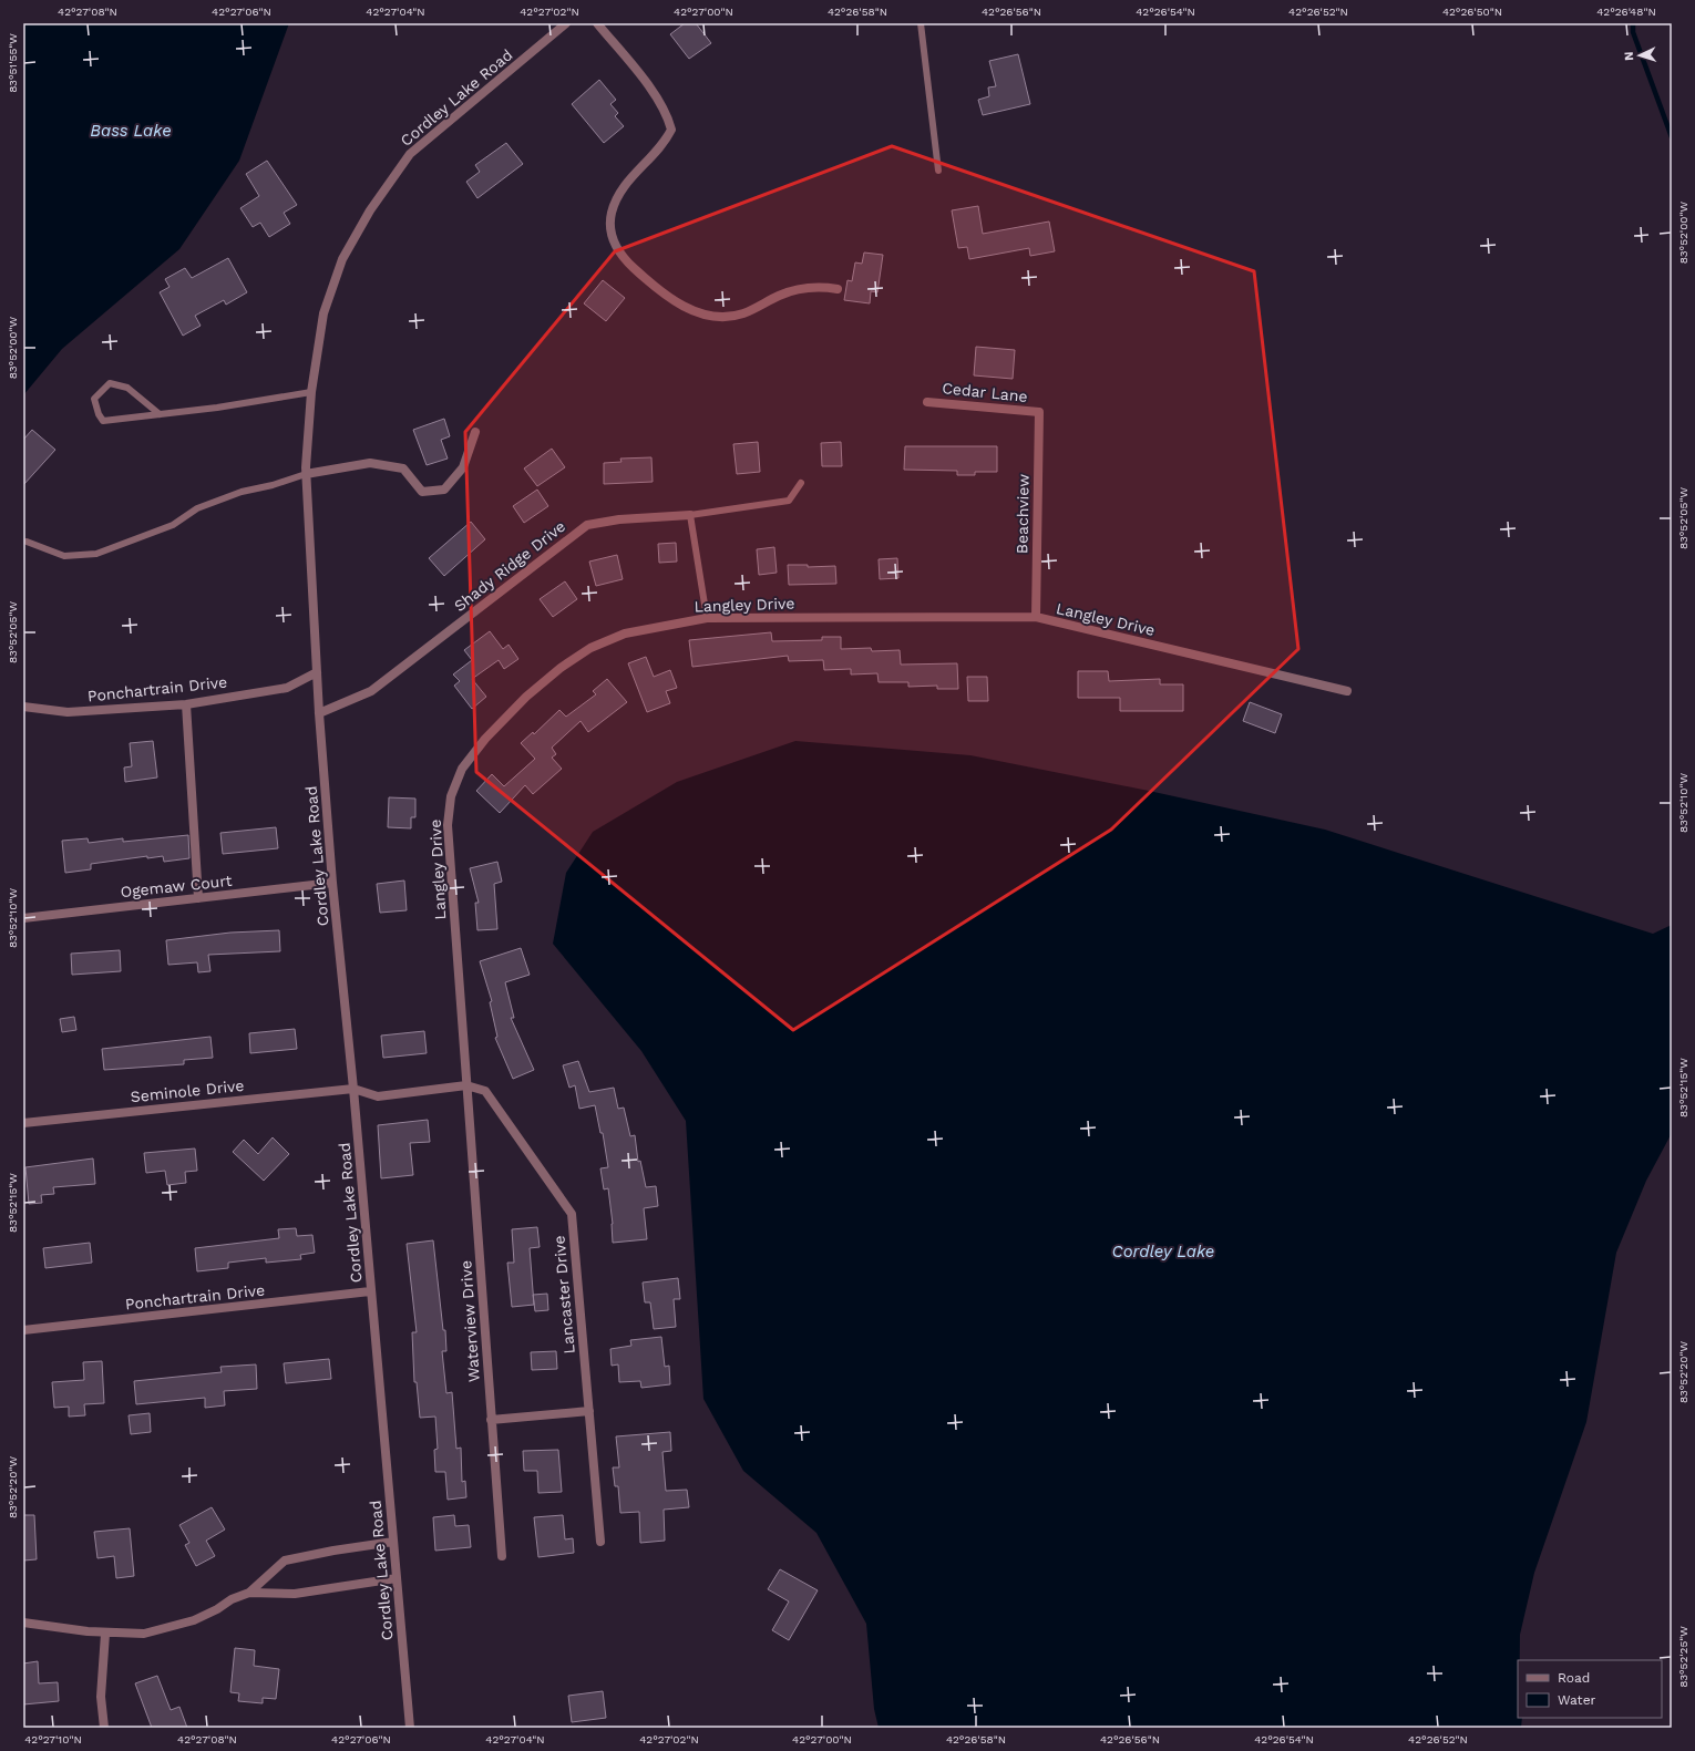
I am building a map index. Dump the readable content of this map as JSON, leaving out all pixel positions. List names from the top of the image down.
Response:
{
  "streets": {
    "street": [
      "Cordley Lake Road",
      "Cedar Lane",
      "Beachview",
      "Shady Ridge Drive",
      "Langley Drive",
      "Ponchartrain Drive",
      "Ogemaw Court",
      "Seminole Drive",
      "Lancaster Drive",
      "Waterview Drive"
    ]
  },
  "crossings": [
    ["Cordley Lake Road", "Shady Ridge Drive"],
    ["Cordley Lake Road", "Ponchartrain Drive"],
    ["Cordley Lake Road", "Ogemaw Court"],
    ["Cordley Lake Road", "Seminole Drive"],
    ["Cedar Lane", "Beachview"],
    ["Beachview", "Langley Drive"],
    ["Langley Drive", "Lancaster Drive"],
    ["Langley Drive", "Waterview Drive"],
    ["Lancaster Drive", "Waterview Drive"]
  ],
  "water": ["Bass Lake", "Cordley Lake"],
  "legend": ["Road", "Water"],
  "north": "left",
  "coordinates": [
    "42°27'08\"N",
    "42°27'06\"N",
    "42°27'04\"N",
    "42°27'02\"N",
    "42°27'00\"N",
    "42°26'58\"N",
    "42°26'56\"N",
    "42°26'54\"N",
    "42°26'52\"N",
    "42°26'50\"N",
    "42°26'48\"N",
    "83°51'55\"W",
    "83°52'00\"W",
    "83°52'05\"W",
    "83°52'10\"W",
    "83°52'15\"W",
    "83°52'20\"W",
    "83°52'25\"W",
    "42°27'10\"N"
  ]
}
